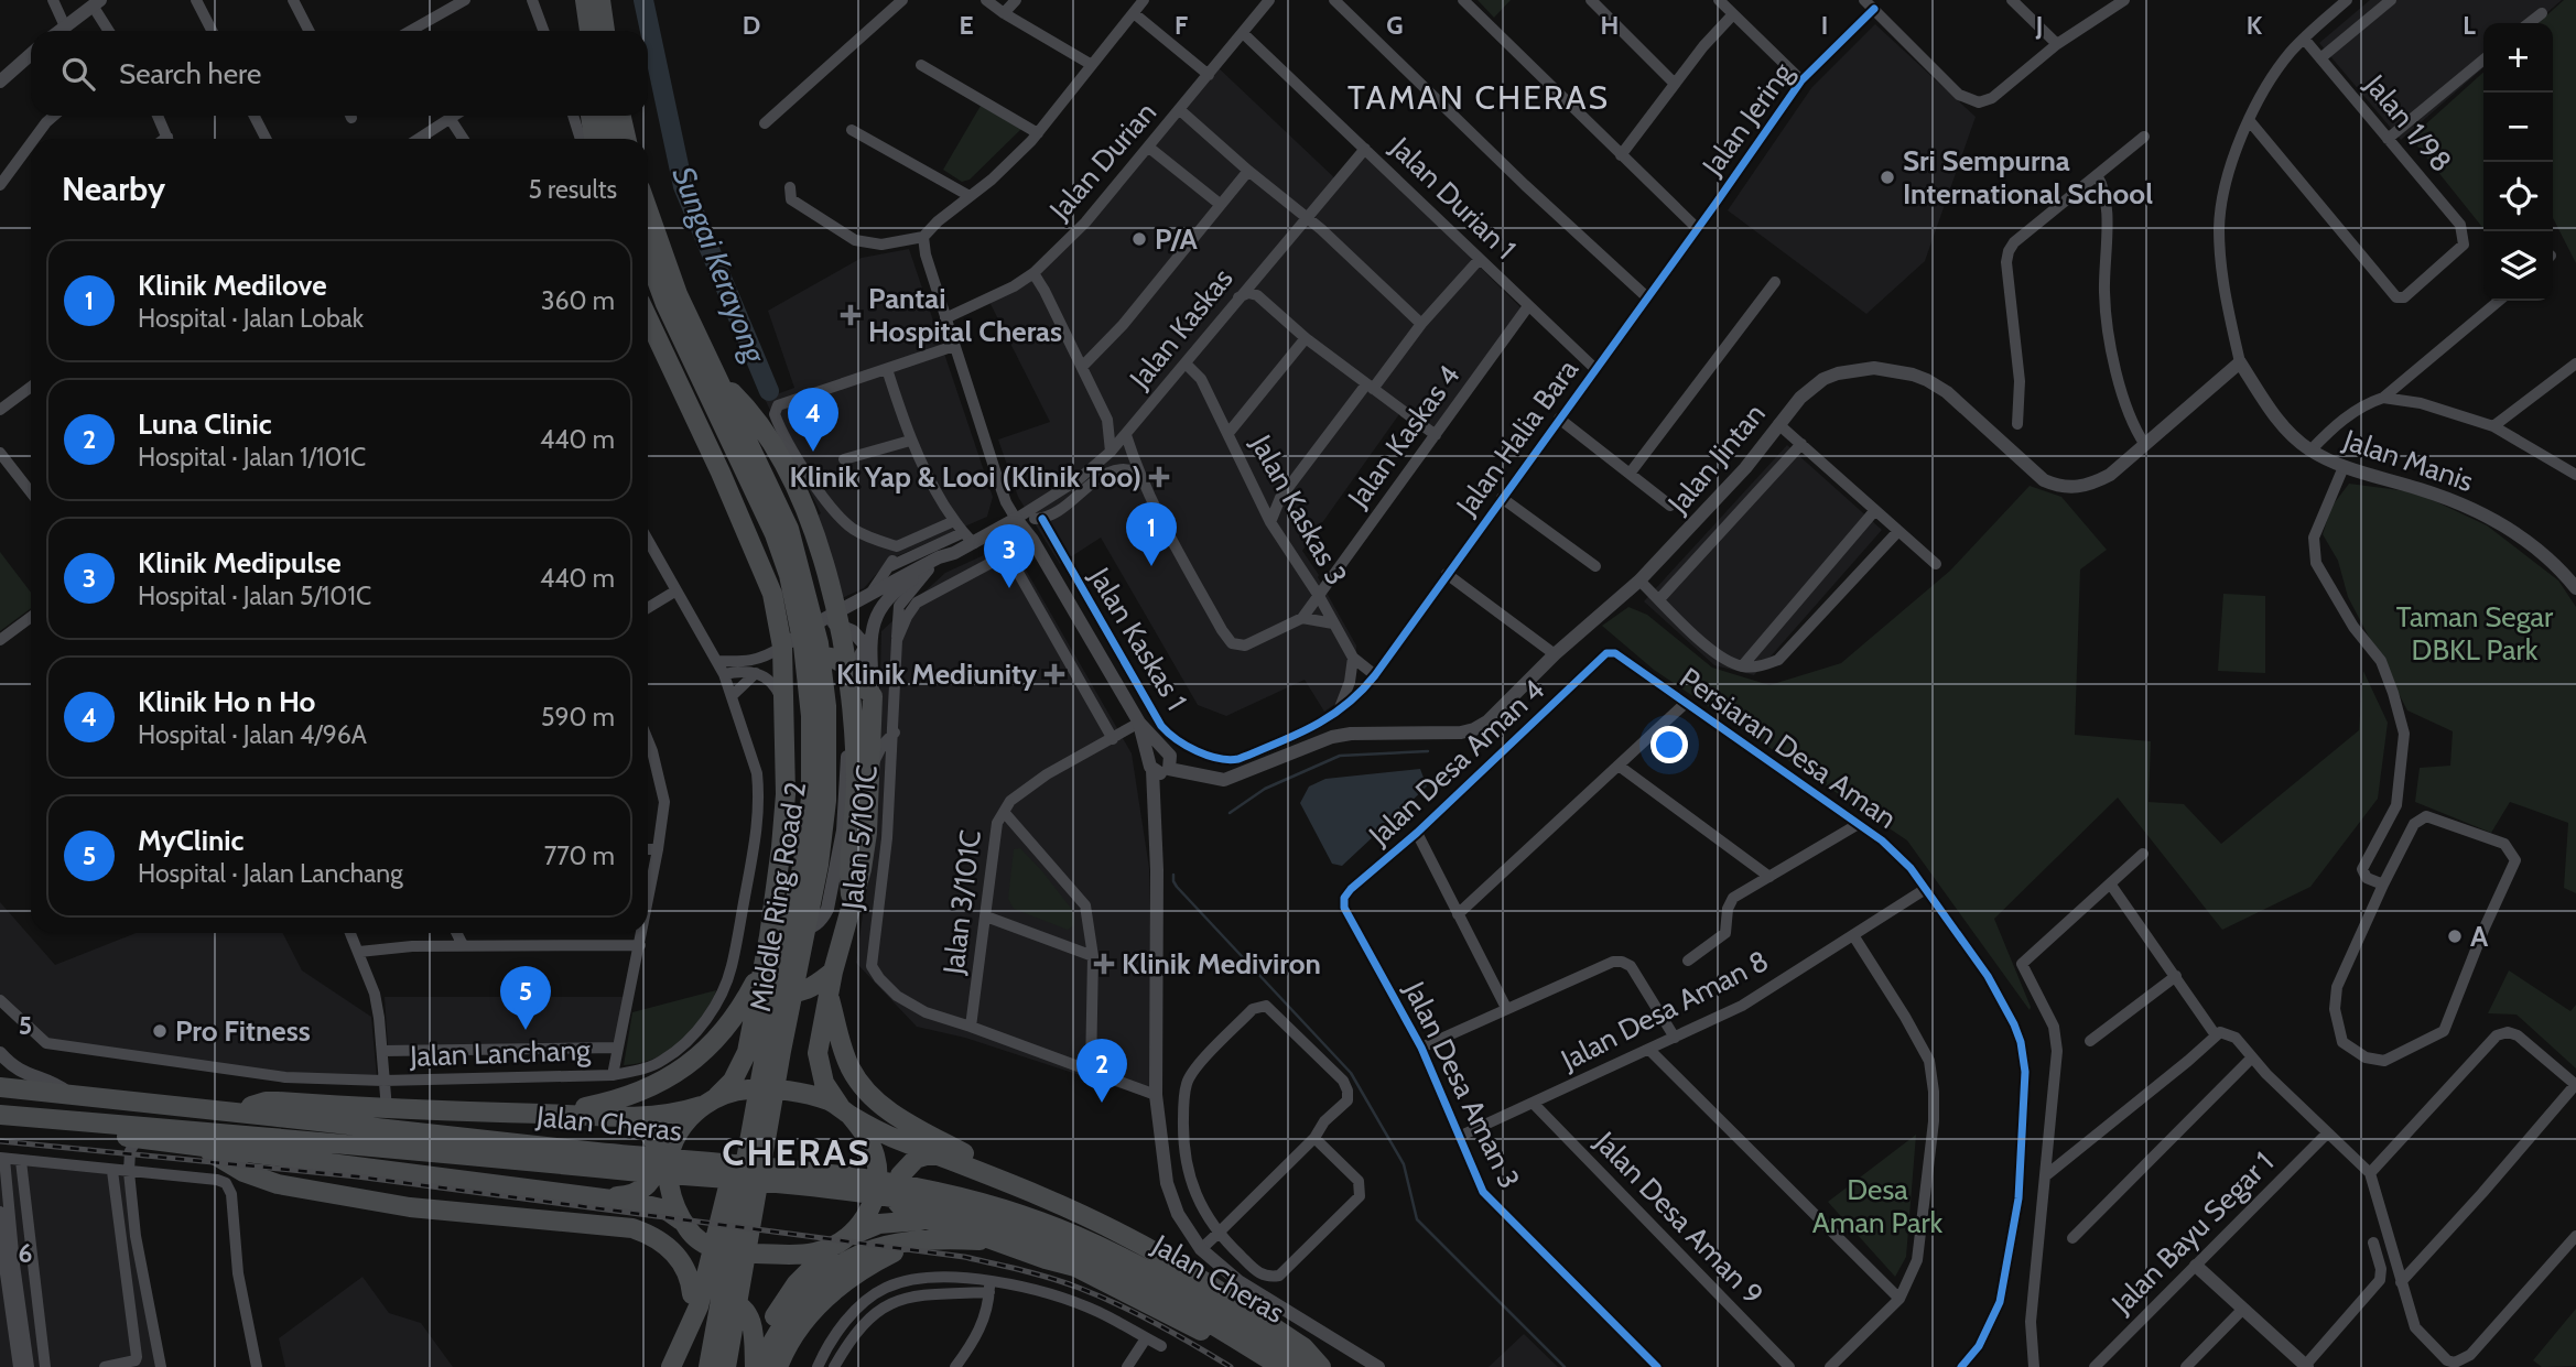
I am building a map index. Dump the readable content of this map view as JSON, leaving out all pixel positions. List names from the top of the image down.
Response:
{
  "streets": {
    "highway": ["Middle Ring Road 2", "Jalan Cheras"],
    "street": [
      "Jalan Jering",
      "Jalan 1/98",
      "Jalan Durian",
      "Jalan Durian 1",
      "Jalan Kaskas",
      "Jalan Kaskas 4",
      "Jalan Halia Bara",
      "Jalan Jintan",
      "Jalan Manis",
      "Jalan Kaskas 3",
      "Jalan Kaskas 1",
      "Persiaran Desa Aman",
      "Jalan Desa Aman 4",
      "Jalan 5/101C",
      "Jalan 3/101C",
      "Jalan Desa Aman 8",
      "Jalan Lanchang",
      "Jalan Desa Aman 3",
      "Jalan Desa Aman 9",
      "Jalan Bayu Segar 1"
    ]
  },
  "crossings": [
    ["Jalan Jering", "Jalan Halia Bara"],
    ["Jalan Durian", "Jalan Durian 1"],
    ["Jalan Durian 1", "Jalan Kaskas"],
    ["Jalan Durian 1", "Jalan Kaskas 4"],
    ["Jalan Durian 1", "Jalan Halia Bara"],
    ["Jalan Kaskas", "Jalan Kaskas 3"],
    ["Jalan Kaskas 4", "Jalan Kaskas 3"],
    ["Jalan Halia Bara", "Jalan Kaskas 3"],
    ["Jalan Halia Bara", "Jalan Kaskas 1"],
    ["Jalan Jintan", "Jalan Manis"],
    ["Jalan Kaskas 3", "Jalan Kaskas 1"],
    ["Persiaran Desa Aman", "Jalan Desa Aman 4"],
    ["Persiaran Desa Aman", "Jalan Desa Aman 8"],
    ["Jalan Desa Aman 4", "Jalan Desa Aman 3"],
    ["Jalan 5/101C", "Jalan 3/101C"],
    ["Jalan Desa Aman 8", "Jalan Desa Aman 3"],
    ["Jalan Desa Aman 8", "Jalan Desa Aman 9"]
  ],
  "districts": ["TAMAN CHERAS", "CHERAS"],
  "water": ["Sungai Kerayong"],
  "parks": ["Taman Segar DBKL Park", "Desa Aman Park"],
  "places": {
    "other": [
      "Sri Sempurna International School",
      "P/A",
      "A",
      "Pro Fitness"
    ],
    "health": [
      "Pantai Hospital Cheras",
      "Klinik Yap & Looi (Klinik Too)",
      "Klinik Mediunity",
      "Klinik Mediviron"
    ]
  },
  "page": {
    "map_buttons": ["+", "−"],
    "search": "Search here",
    "heading": ["Nearby", "5 results"],
    "list": [
      {
        "mark": "1",
        "name": "Klinik Medilove",
        "note": "Hospital · Jalan Lobak",
        "value": "360 m"
      },
      {
        "mark": "2",
        "name": "Luna Clinic",
        "note": "Hospital · Jalan 1/101C",
        "value": "440 m"
      },
      {
        "mark": "3",
        "name": "Klinik Medipulse",
        "note": "Hospital · Jalan 5/101C",
        "value": "440 m"
      },
      {
        "mark": "4",
        "name": "Klinik Ho n Ho",
        "note": "Hospital · Jalan 4/96A",
        "value": "590 m"
      },
      {
        "mark": "5",
        "name": "MyClinic",
        "note": "Hospital · Jalan Lanchang",
        "value": "770 m"
      }
    ],
    "pins": [
      "4",
      "1",
      "3",
      "5",
      "2"
    ]
  },
  "grid": {
    "columns": [
      "D",
      "E",
      "F",
      "G",
      "H",
      "I",
      "J",
      "K",
      "L"
    ],
    "rows": ["5", "6"]
  }
}
